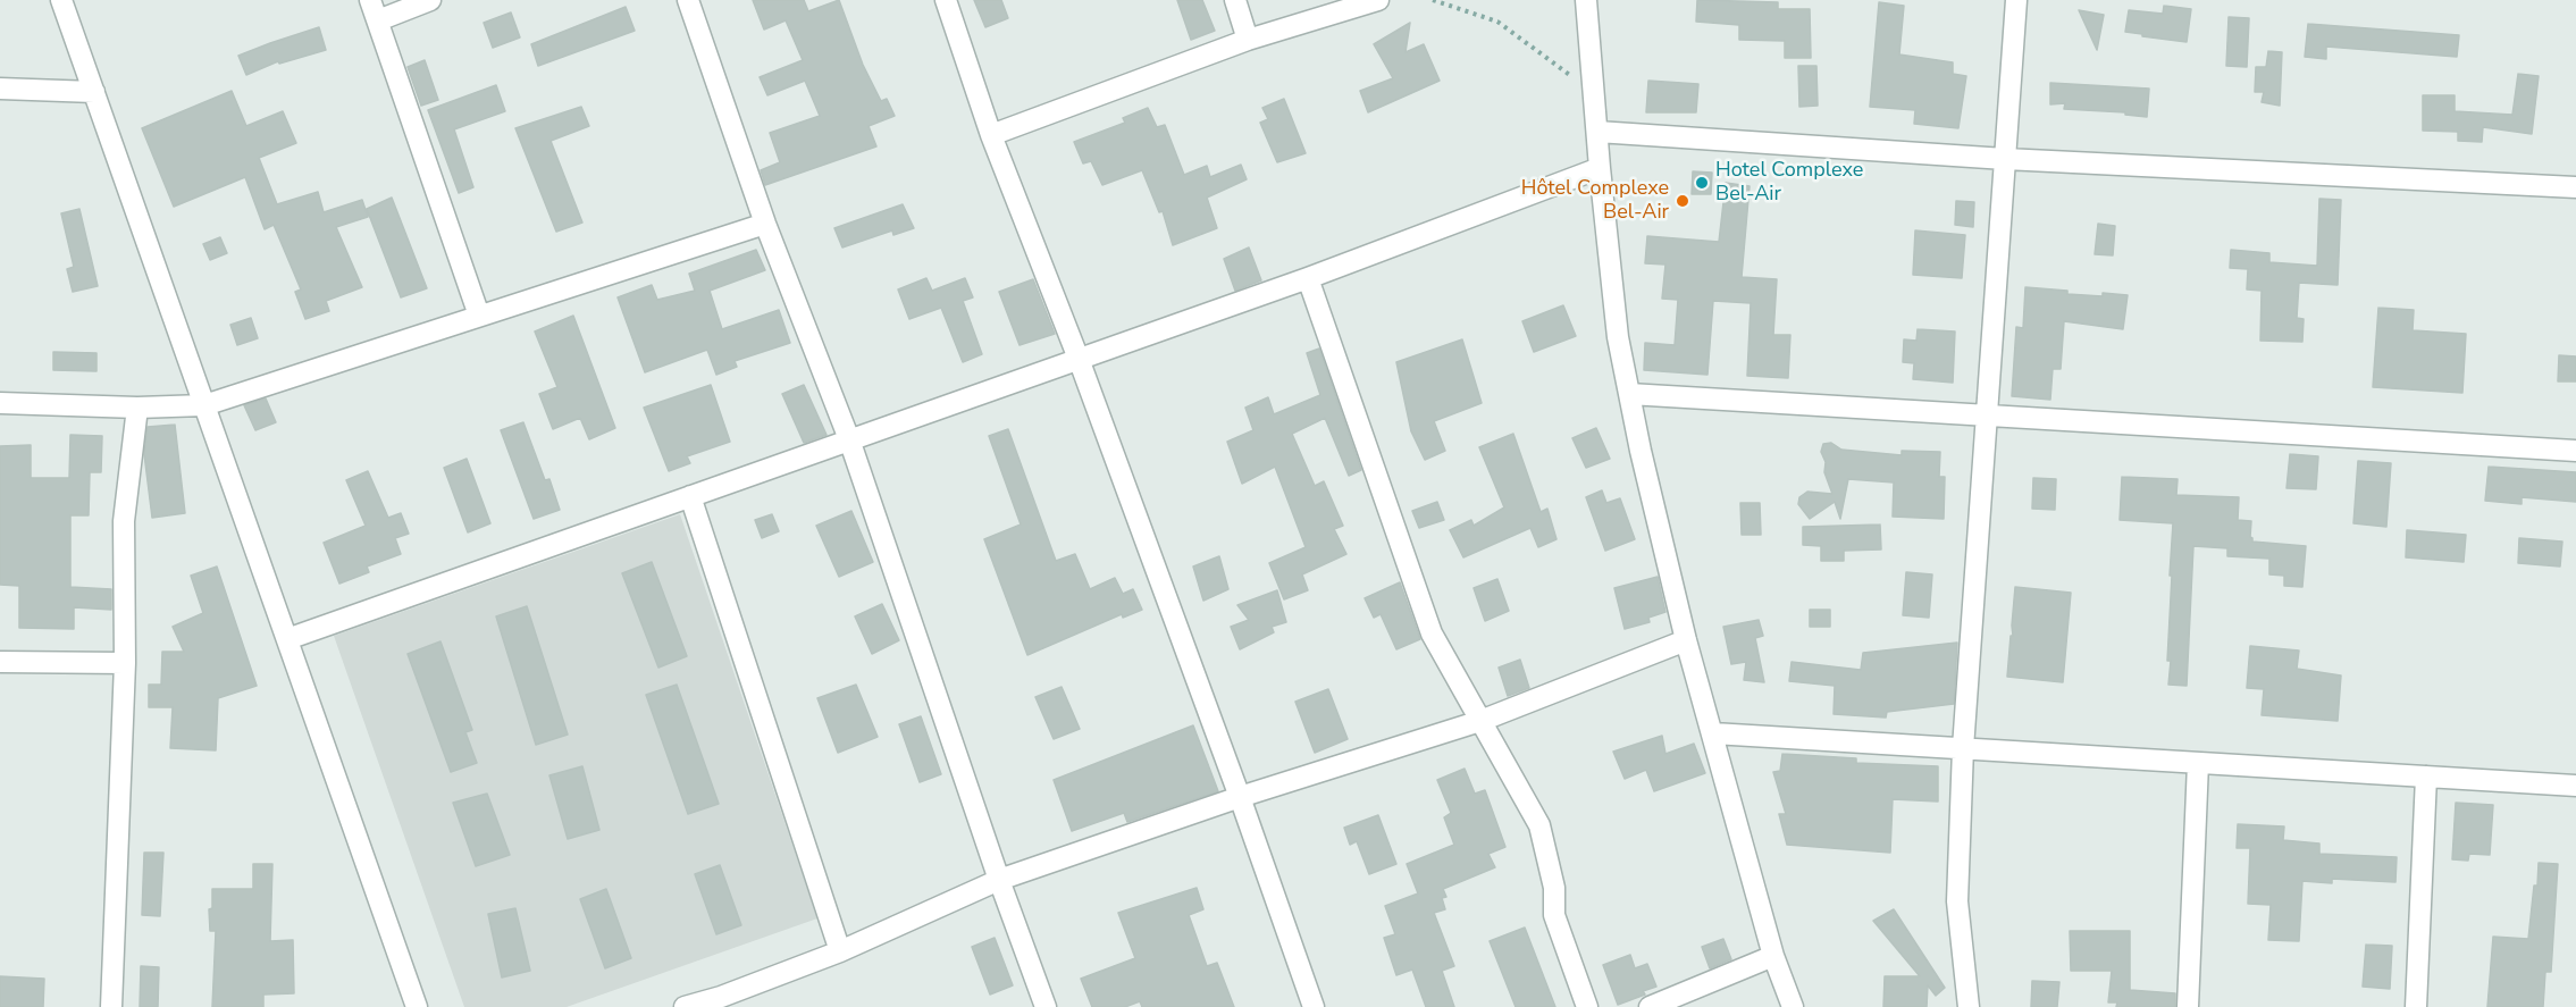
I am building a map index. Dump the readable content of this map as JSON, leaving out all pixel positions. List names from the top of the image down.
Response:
{
  "places": ["Hotel Complexe Bel-Air", "Hôtel Complexe Bel-Air"]
}
